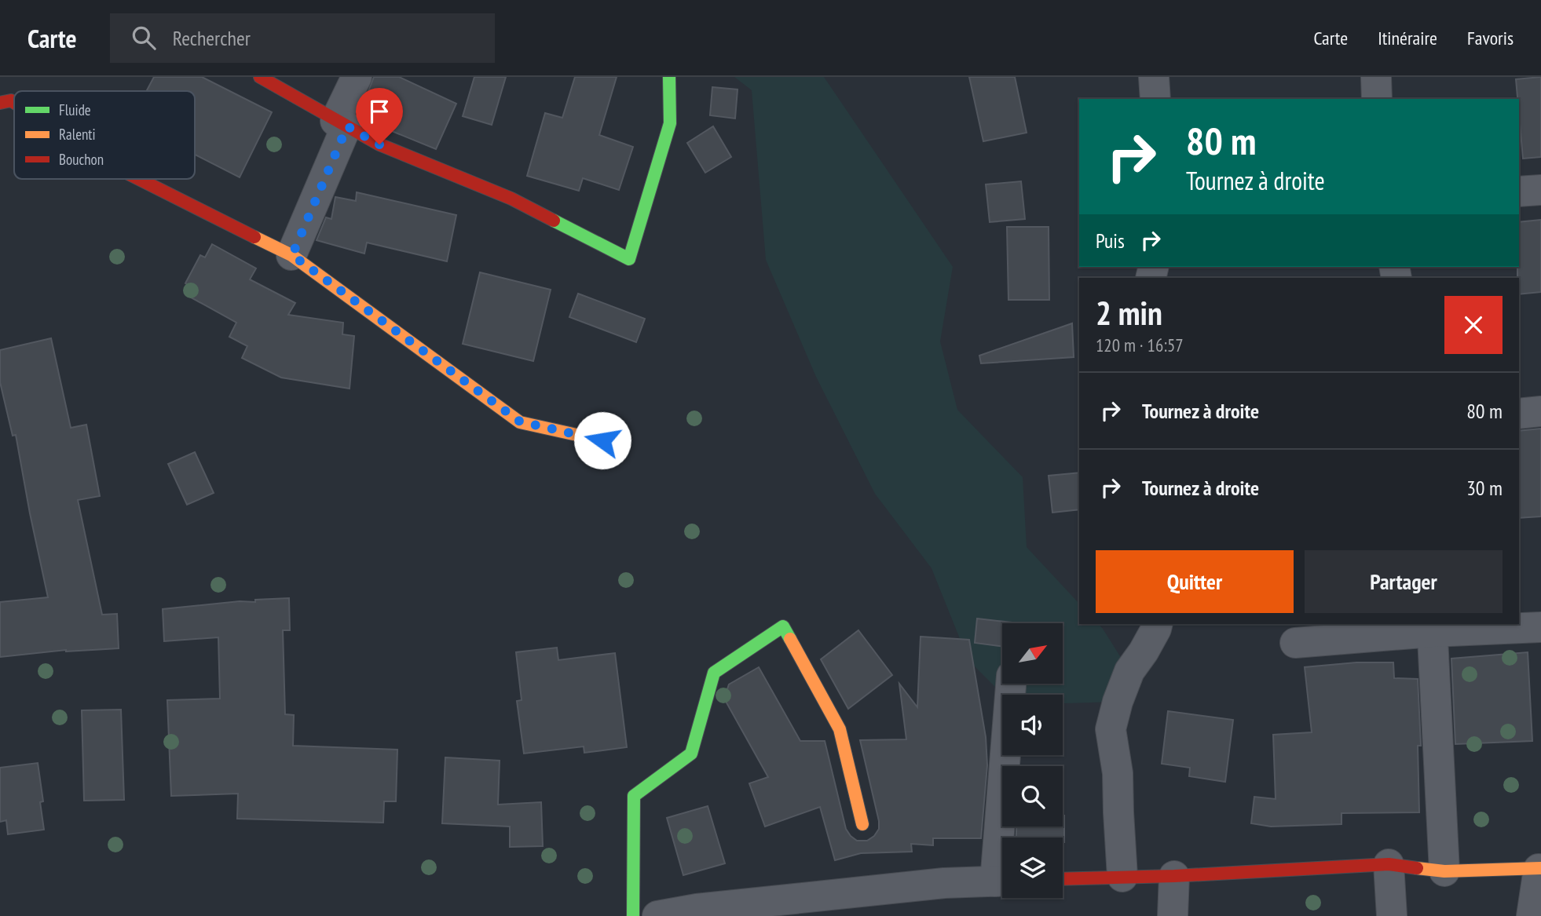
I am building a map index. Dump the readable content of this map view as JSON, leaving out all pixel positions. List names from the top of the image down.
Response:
{
  "legend": ["Fluide", "Ralenti", "Bouchon"],
  "north": "top right",
  "page": {
    "header": "Carte",
    "search": "Rechercher",
    "nav": ["Carte", "Itinéraire", "Favoris"],
    "turn": ["80 m", "Tournez à droite"],
    "then": "Puis",
    "heading": ["2 min", "120 m · 16:57"],
    "list": [
      {
        "name": "Tournez à droite",
        "value": "80 m"
      },
      {
        "name": "Tournez à droite",
        "value": "30 m"
      }
    ],
    "buttons": ["Quitter", "Partager"]
  }
}
